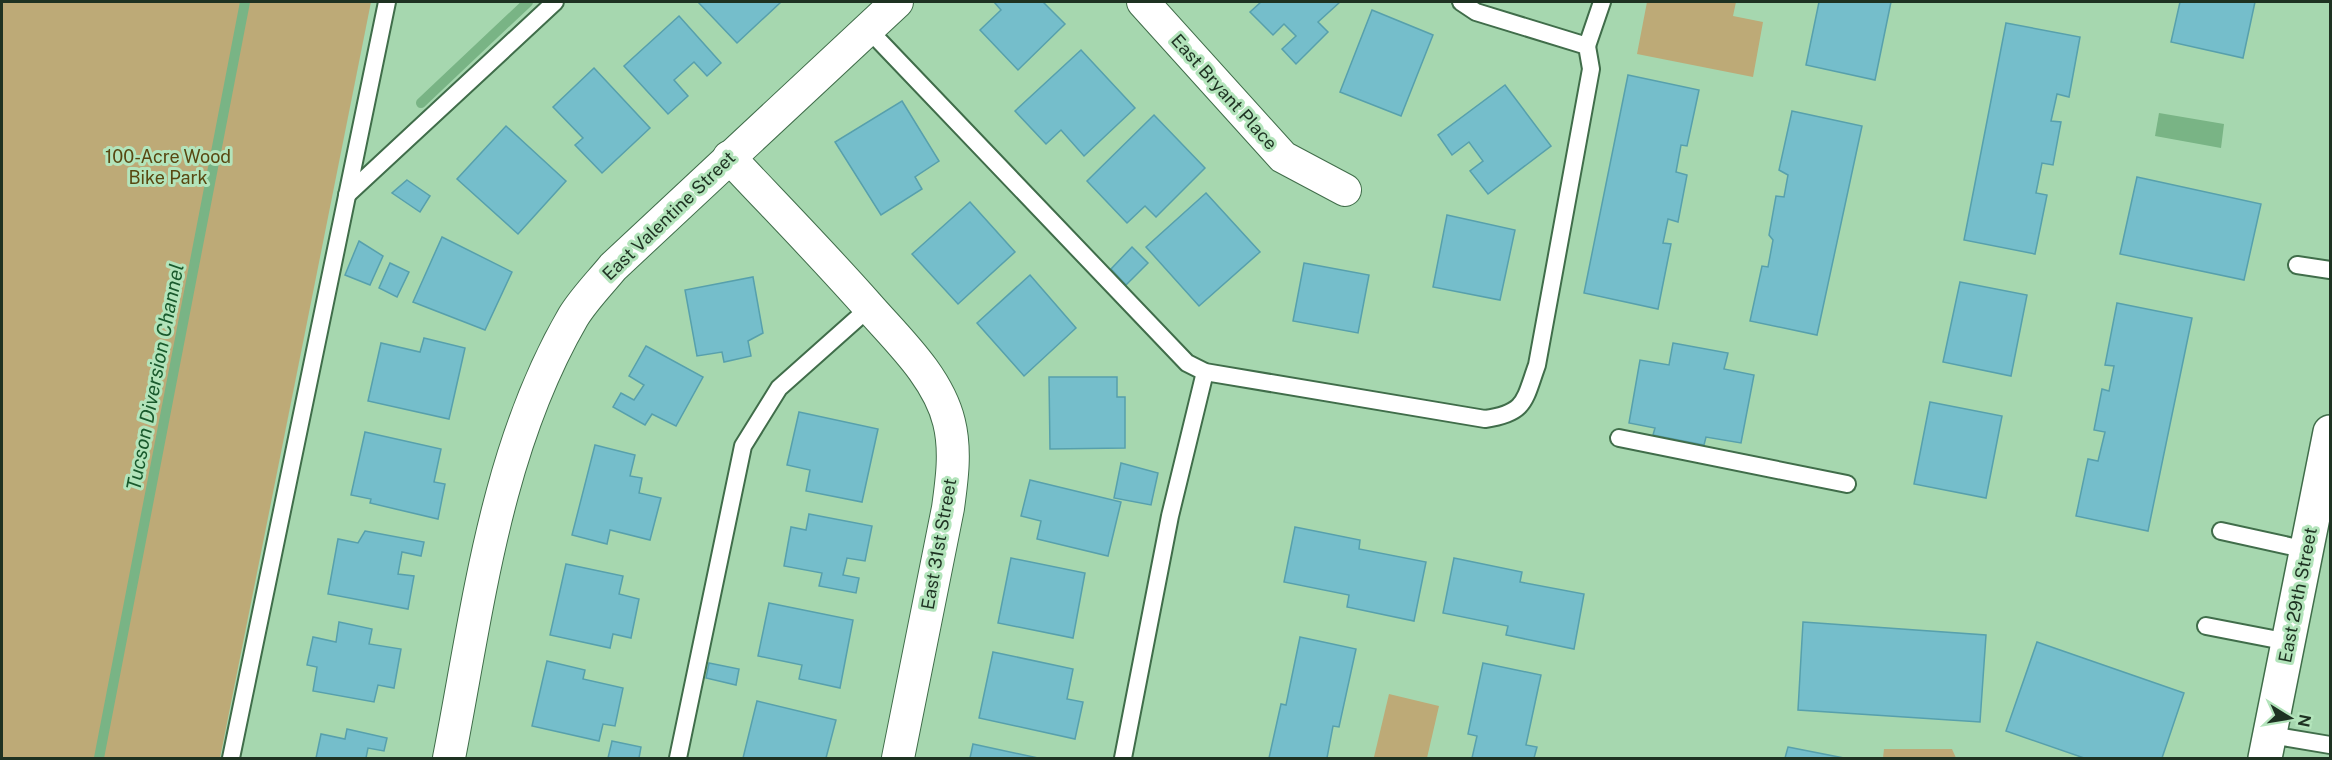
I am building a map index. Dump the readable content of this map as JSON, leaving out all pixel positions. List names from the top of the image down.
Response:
{
  "streets": {
    "street": [
      "East Bryant Place",
      "East Valentine Street",
      "East 31st Street",
      "East 29th Street"
    ]
  },
  "crossings": [
    ["East Valentine Street", "East 31st Street"]
  ],
  "water": ["Tucson Diversion Channel"],
  "parks": ["100-Acre Wood Bike Park"],
  "north": "right"
}
